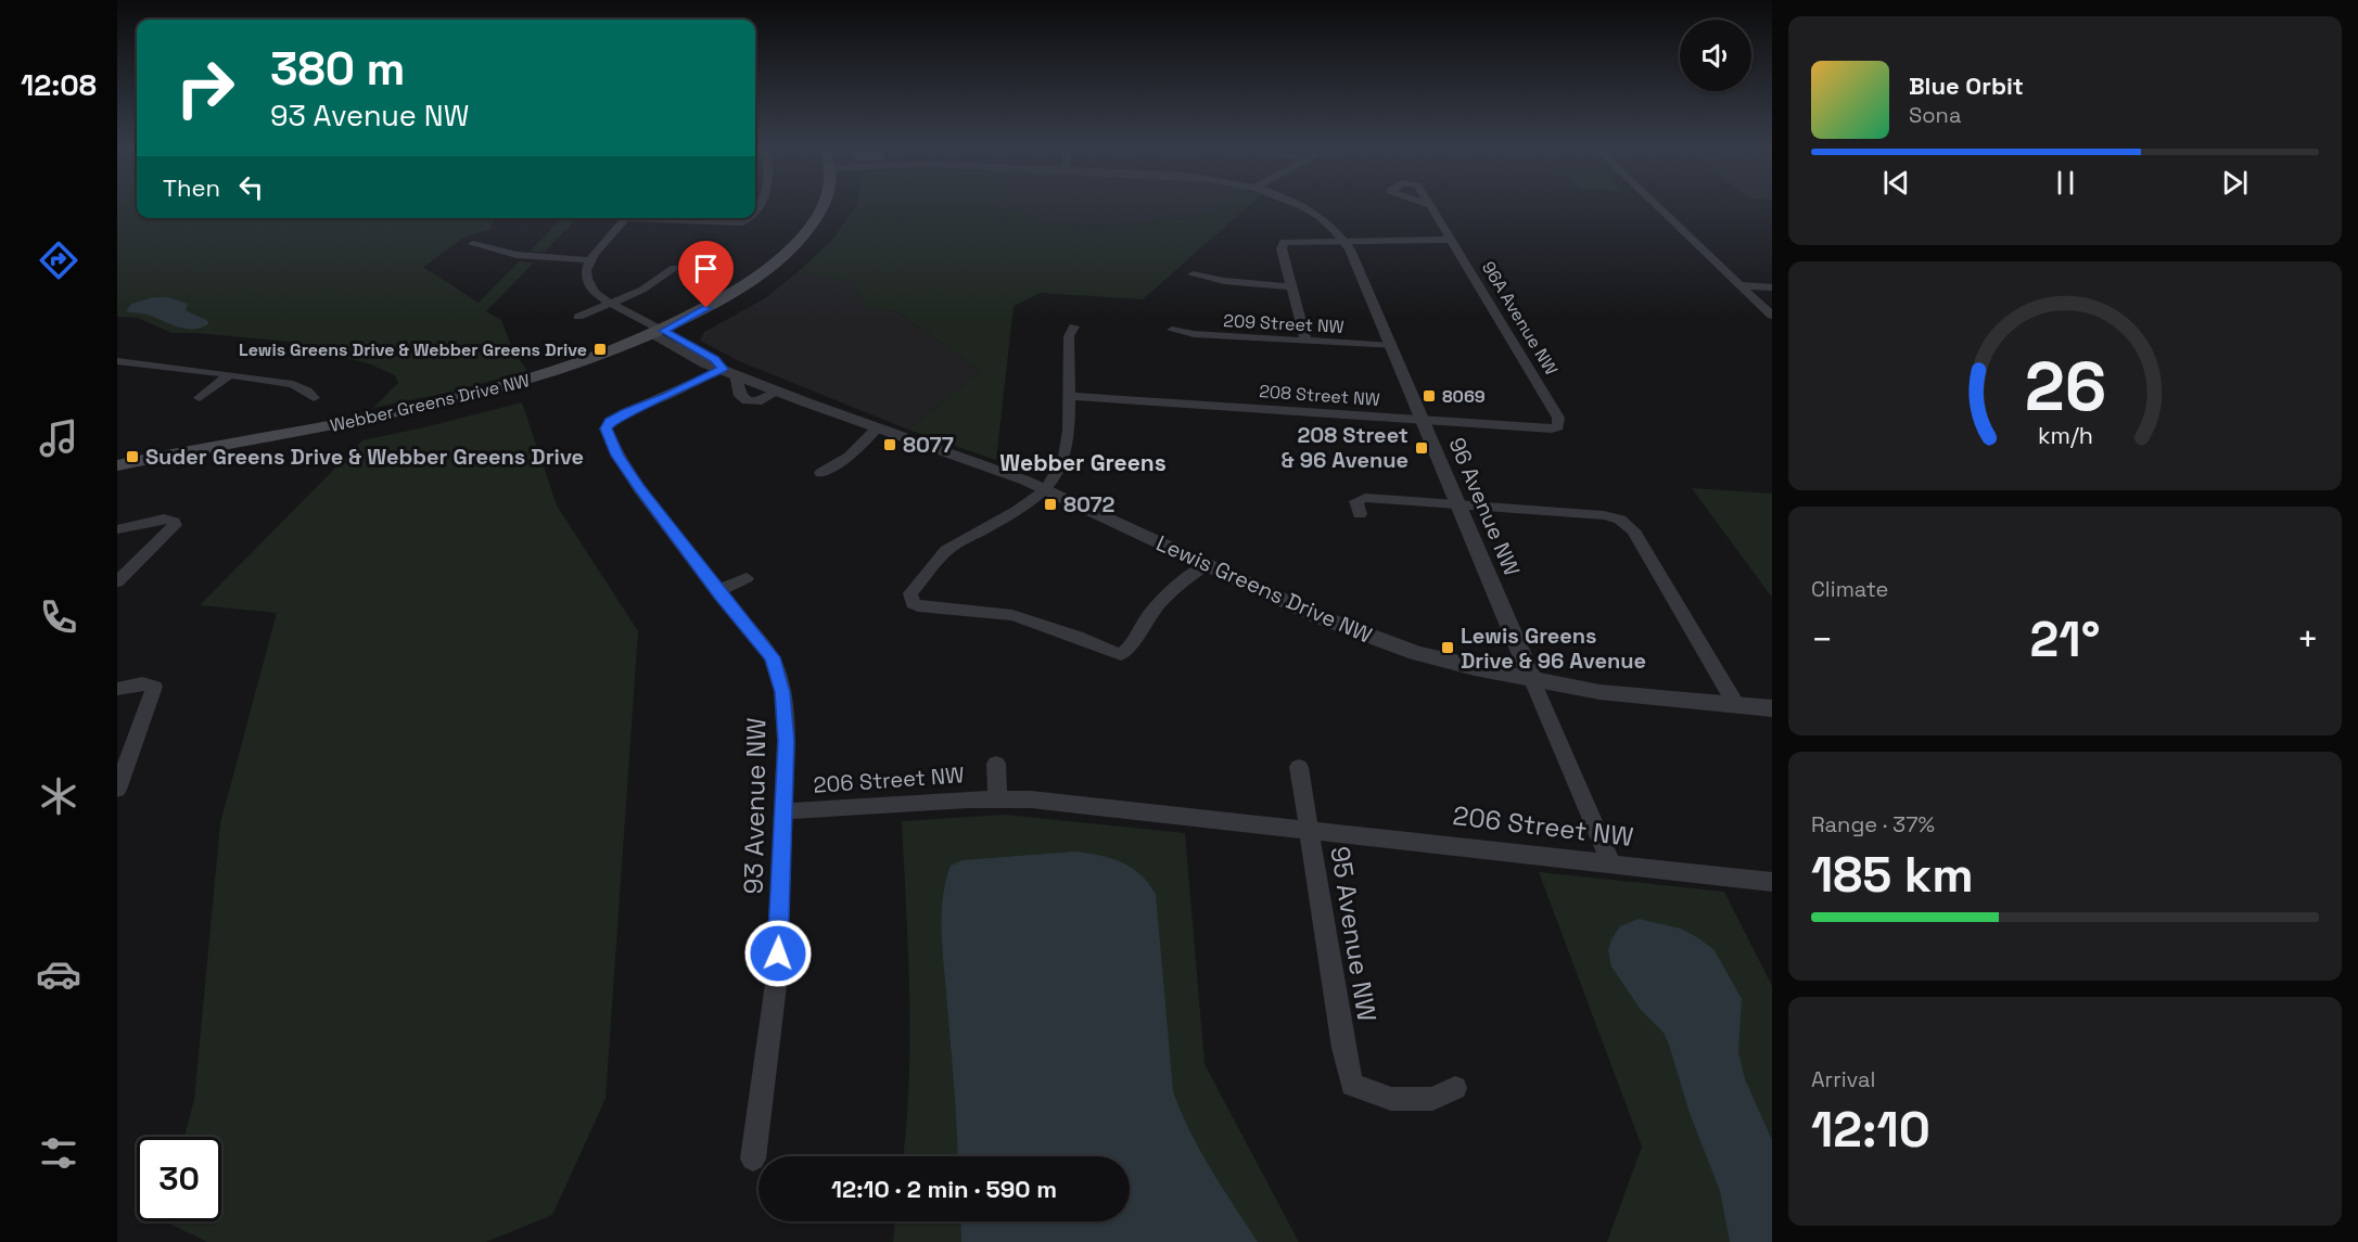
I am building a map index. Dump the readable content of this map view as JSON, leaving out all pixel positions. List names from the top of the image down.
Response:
{
  "streets": {
    "main road": ["Webber Greens Drive NW"],
    "street": [
      "96A Avenue NW",
      "209 Street NW",
      "208 Street NW",
      "96 Avenue NW",
      "Lewis Greens Drive NW",
      "206 Street NW",
      "93 Avenue NW",
      "95 Avenue NW"
    ]
  },
  "crossings": [
    ["96A Avenue NW", "208 Street NW"],
    ["209 Street NW", "96 Avenue NW"],
    ["208 Street NW", "96 Avenue NW"],
    ["Webber Greens Drive NW", "Lewis Greens Drive NW"],
    ["96 Avenue NW", "Lewis Greens Drive NW"],
    ["96 Avenue NW", "206 Street NW"],
    ["Lewis Greens Drive NW", "93 Avenue NW"],
    ["206 Street NW", "93 Avenue NW"],
    ["206 Street NW", "95 Avenue NW"]
  ],
  "districts": ["Webber Greens"],
  "places": {
    "transit": [
      "Lewis Greens Drive & Webber Greens Drive",
      "8069",
      "8077",
      "208 Street & 96 Avenue",
      "Suder Greens Drive & Webber Greens Drive",
      "8072",
      "Lewis Greens Drive & 96 Avenue"
    ]
  },
  "page": {
    "tabs": "12:08",
    "turn": ["380 m", "93 Avenue NW"],
    "song": ["Blue Orbit", "Sona"],
    "then": "Then",
    "tile": [
      "Climate",
      ["Range · 37%", "185 km"],
      ["Arrival", "12:10"]
    ],
    "heat": ["−", "21°", "+"],
    "limit": "30",
    "trip": "12:10 · 2 min · 590 m",
    "gauge": ["26", "km/h"]
  }
}
